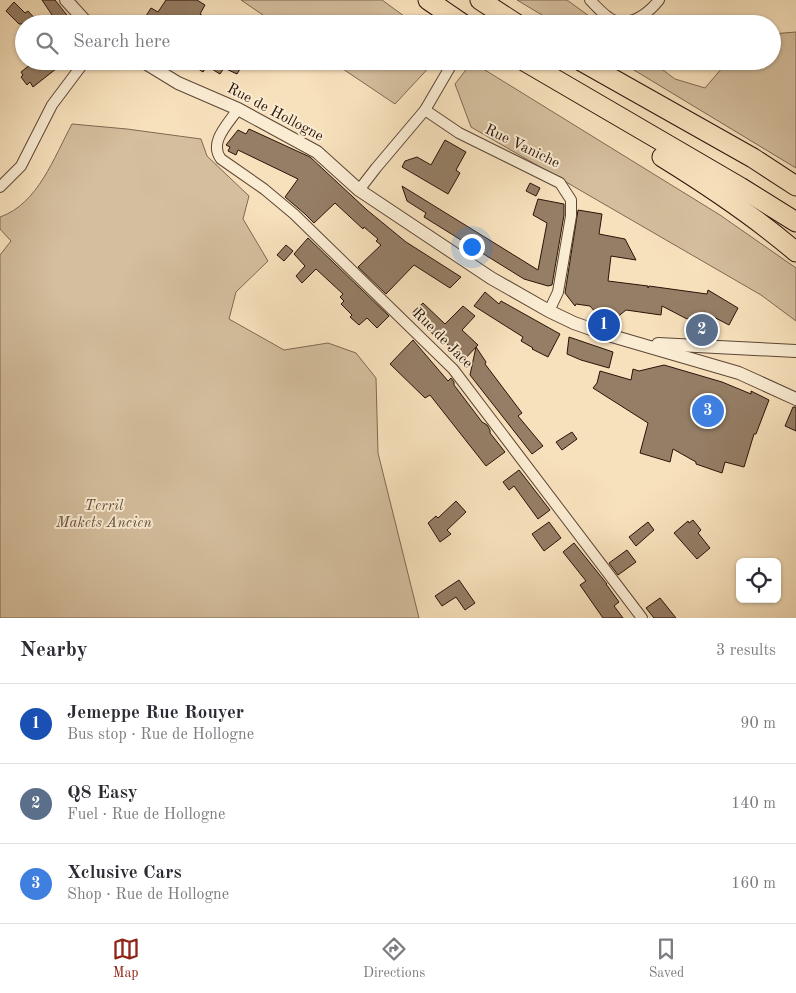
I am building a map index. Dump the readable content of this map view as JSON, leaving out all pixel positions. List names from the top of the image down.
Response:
{
  "streets": {
    "street": ["Rue de Hollogne", "Rue Vaniche", "Rue de Jace"]
  },
  "crossings": [
    ["Rue de Hollogne", "Rue Vaniche"],
    ["Rue de Hollogne", "Rue de Jace"]
  ],
  "parks": ["Terril Makets Ancien"],
  "page": {
    "search": "Search here",
    "pins": ["1", "2", "3"],
    "heading": ["Nearby", "3 results"],
    "list": [
      {
        "mark": "1",
        "name": "Jemeppe Rue Rouyer",
        "note": "Bus stop · Rue de Hollogne",
        "value": "90 m"
      },
      {
        "mark": "2",
        "name": "Q8 Easy",
        "note": "Fuel · Rue de Hollogne",
        "value": "140 m"
      },
      {
        "mark": "3",
        "name": "Xclusive Cars",
        "note": "Shop · Rue de Hollogne",
        "value": "160 m"
      }
    ],
    "nav": ["Map", "Directions", "Saved"]
  }
}
